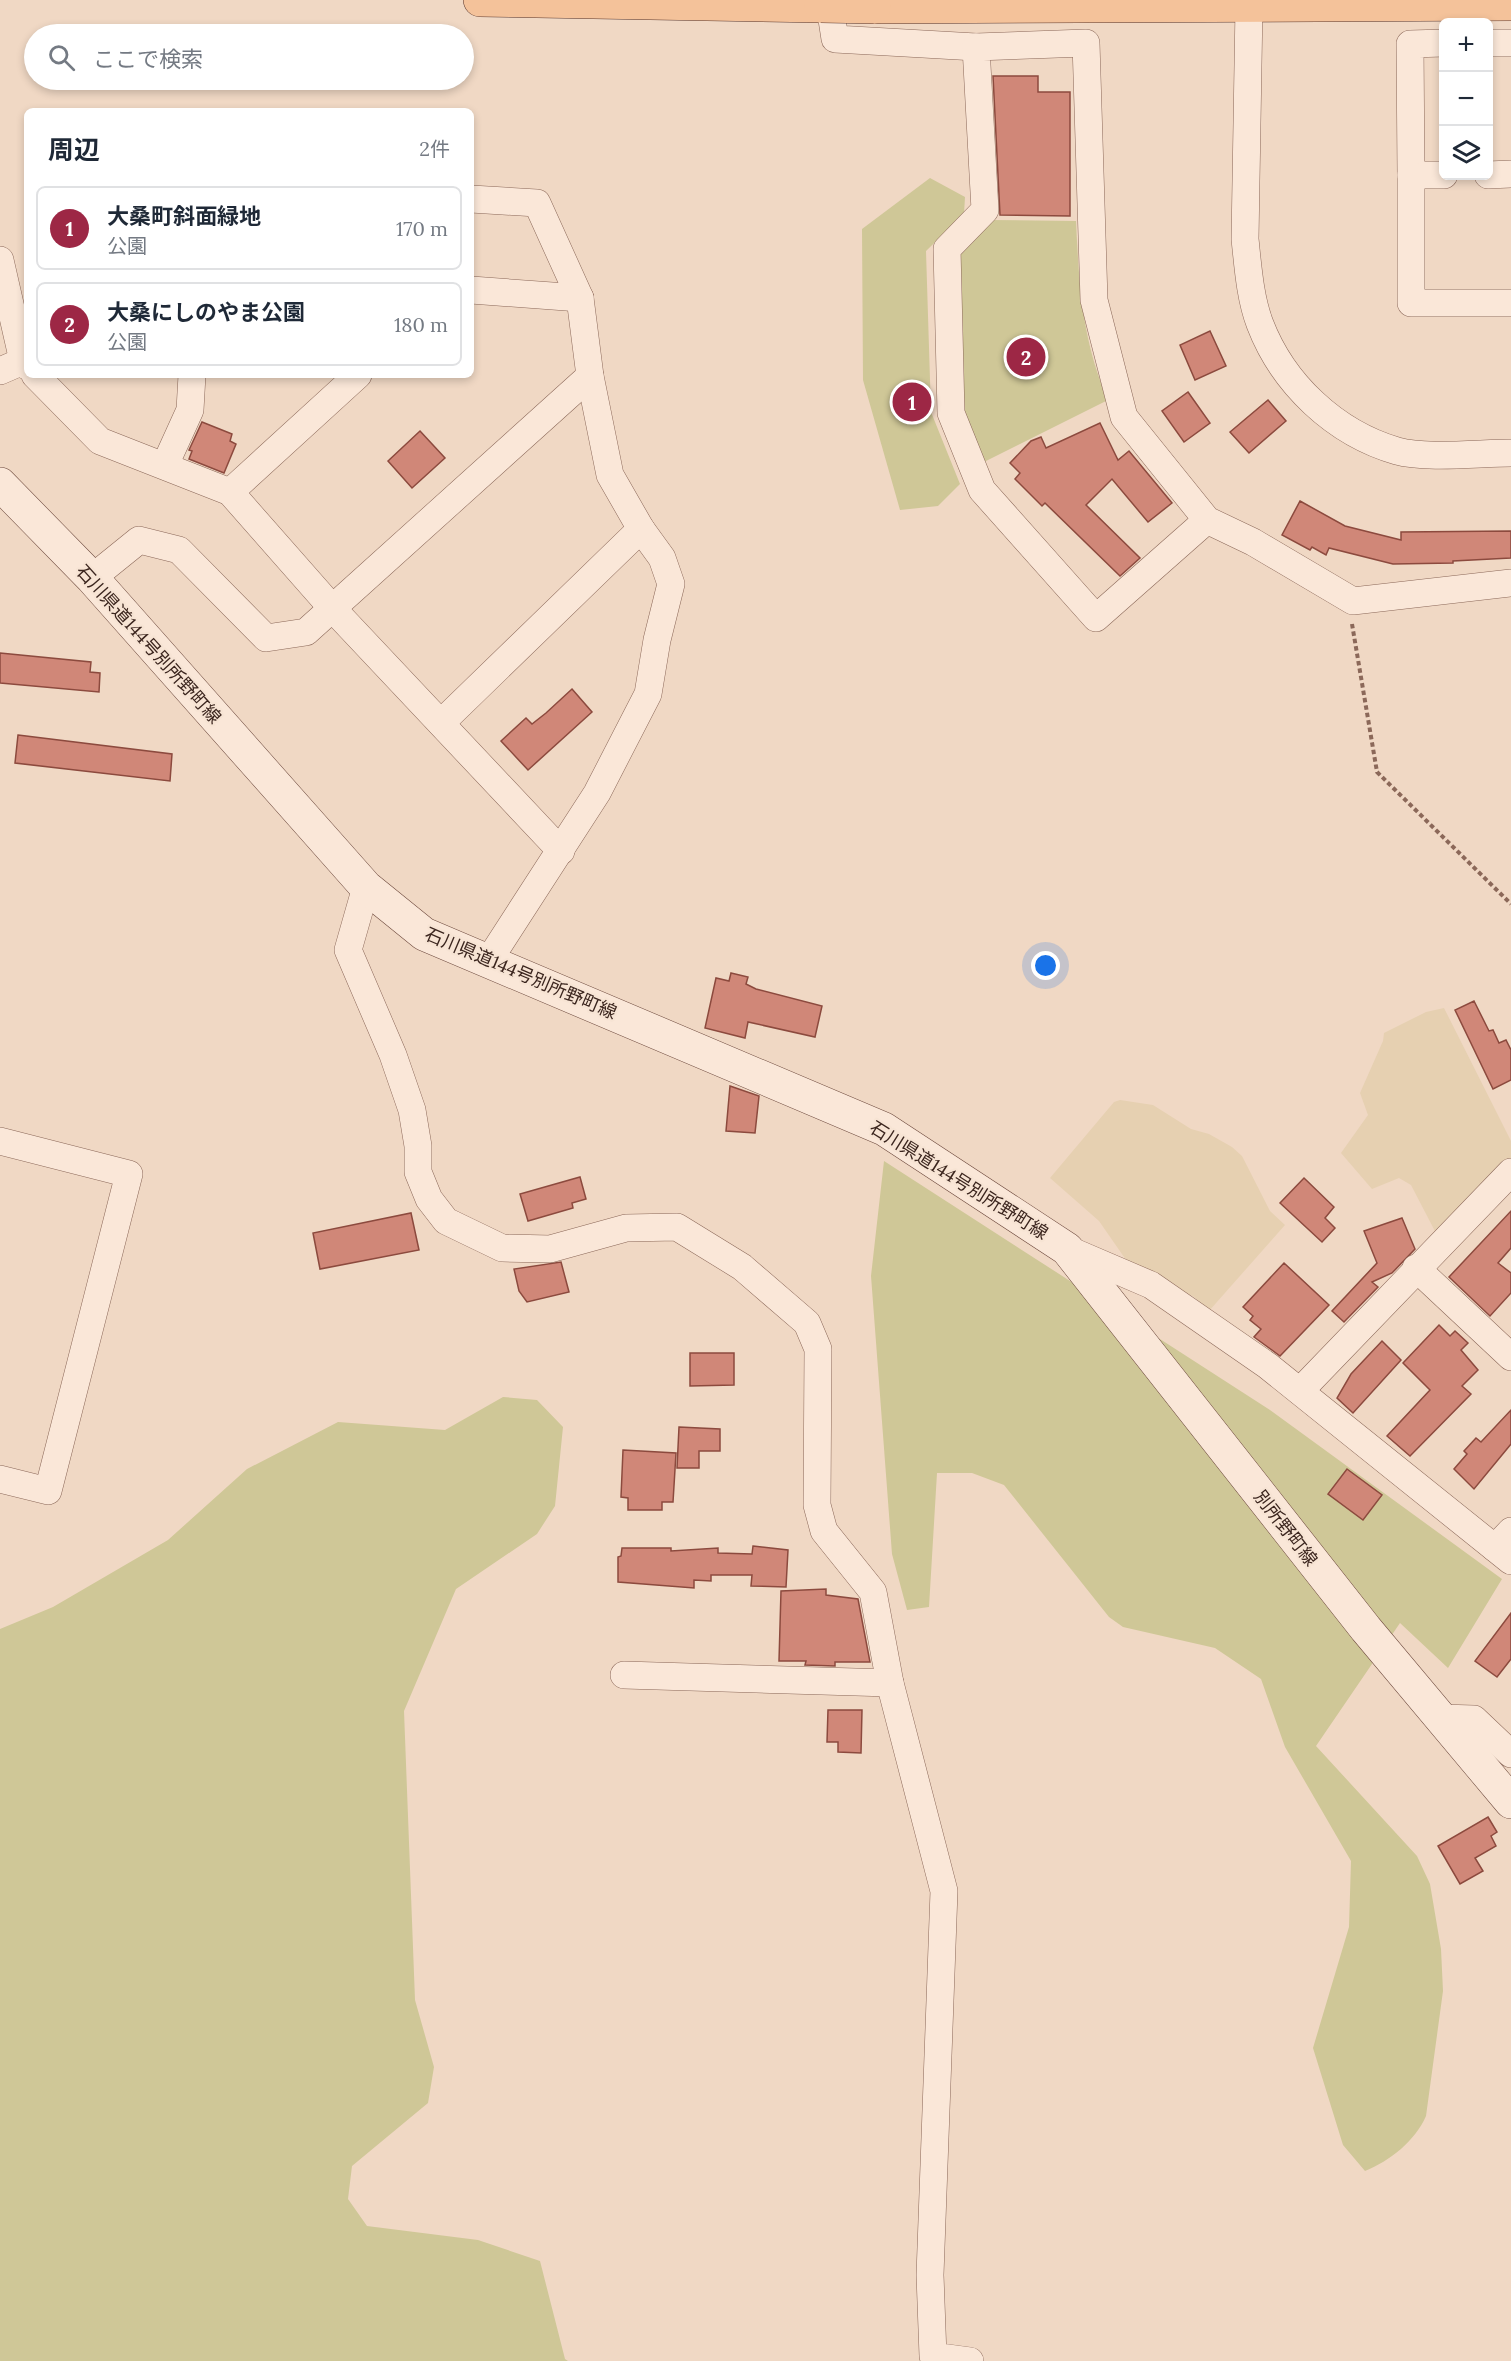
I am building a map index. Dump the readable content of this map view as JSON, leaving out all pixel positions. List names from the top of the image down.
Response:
{
  "streets": {
    "main road": ["石川県道144号別所野町線", "別所野町線"]
  },
  "crossings": [
    ["石川県道144号別所野町線", "別所野町線"]
  ],
  "page": {
    "map_buttons": ["+", "−"],
    "search": "ここで検索",
    "heading": ["周辺", "2件"],
    "list": [
      {
        "mark": "1",
        "name": "大桑町斜面緑地",
        "note": "公園",
        "value": "170 m"
      },
      {
        "mark": "2",
        "name": "大桑にしのやま公園",
        "note": "公園",
        "value": "180 m"
      }
    ],
    "pins": ["2", "1"]
  }
}
